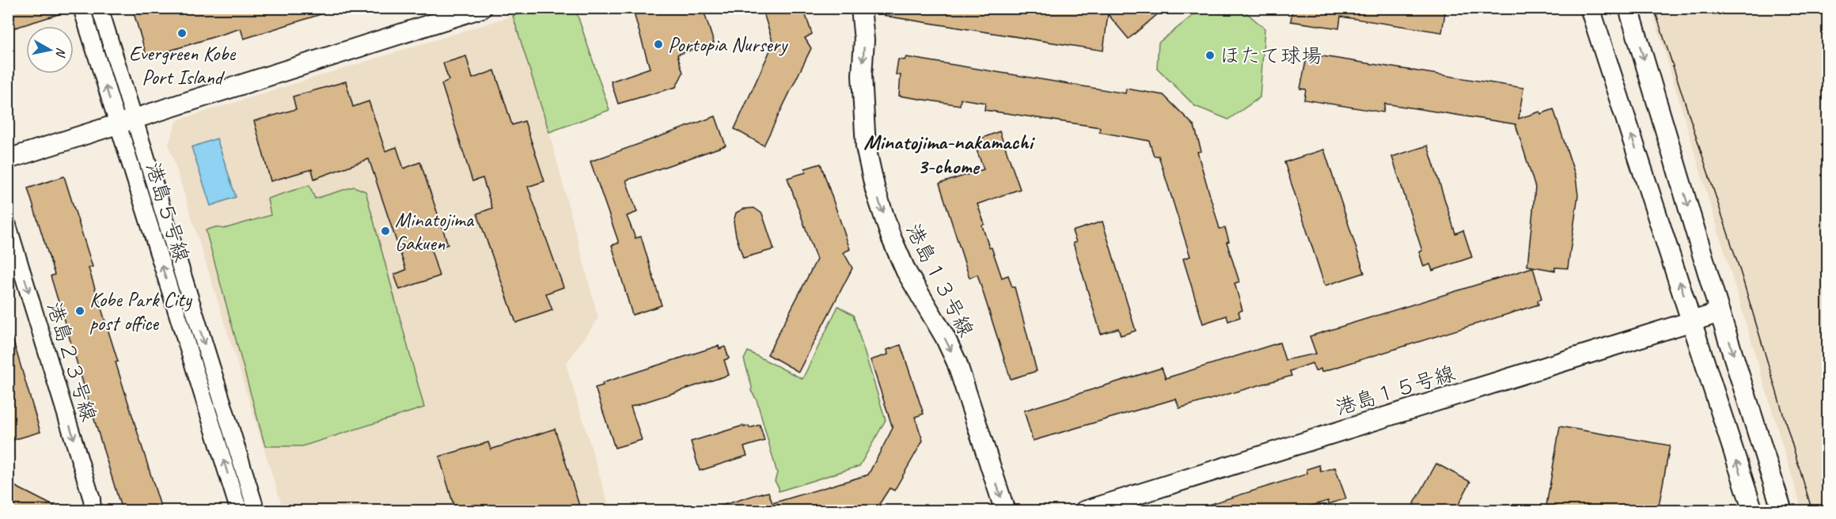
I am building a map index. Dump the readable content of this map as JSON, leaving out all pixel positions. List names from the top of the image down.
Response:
{
  "streets": {
    "street": [
      "港島５号線",
      "港島１３号線",
      "港島２３号線",
      "港島１５号線"
    ]
  },
  "one_way": ["港島１３号線", "港島２３号線"],
  "districts": ["Minatojima-nakamachi 3-chome"],
  "places": [
    "Evergreen Kobe Port Island",
    "Portopia Nursery",
    "ほたて球場",
    "Minatojima Gakuen",
    "Kobe Park City post office"
  ],
  "north": "right"
}
